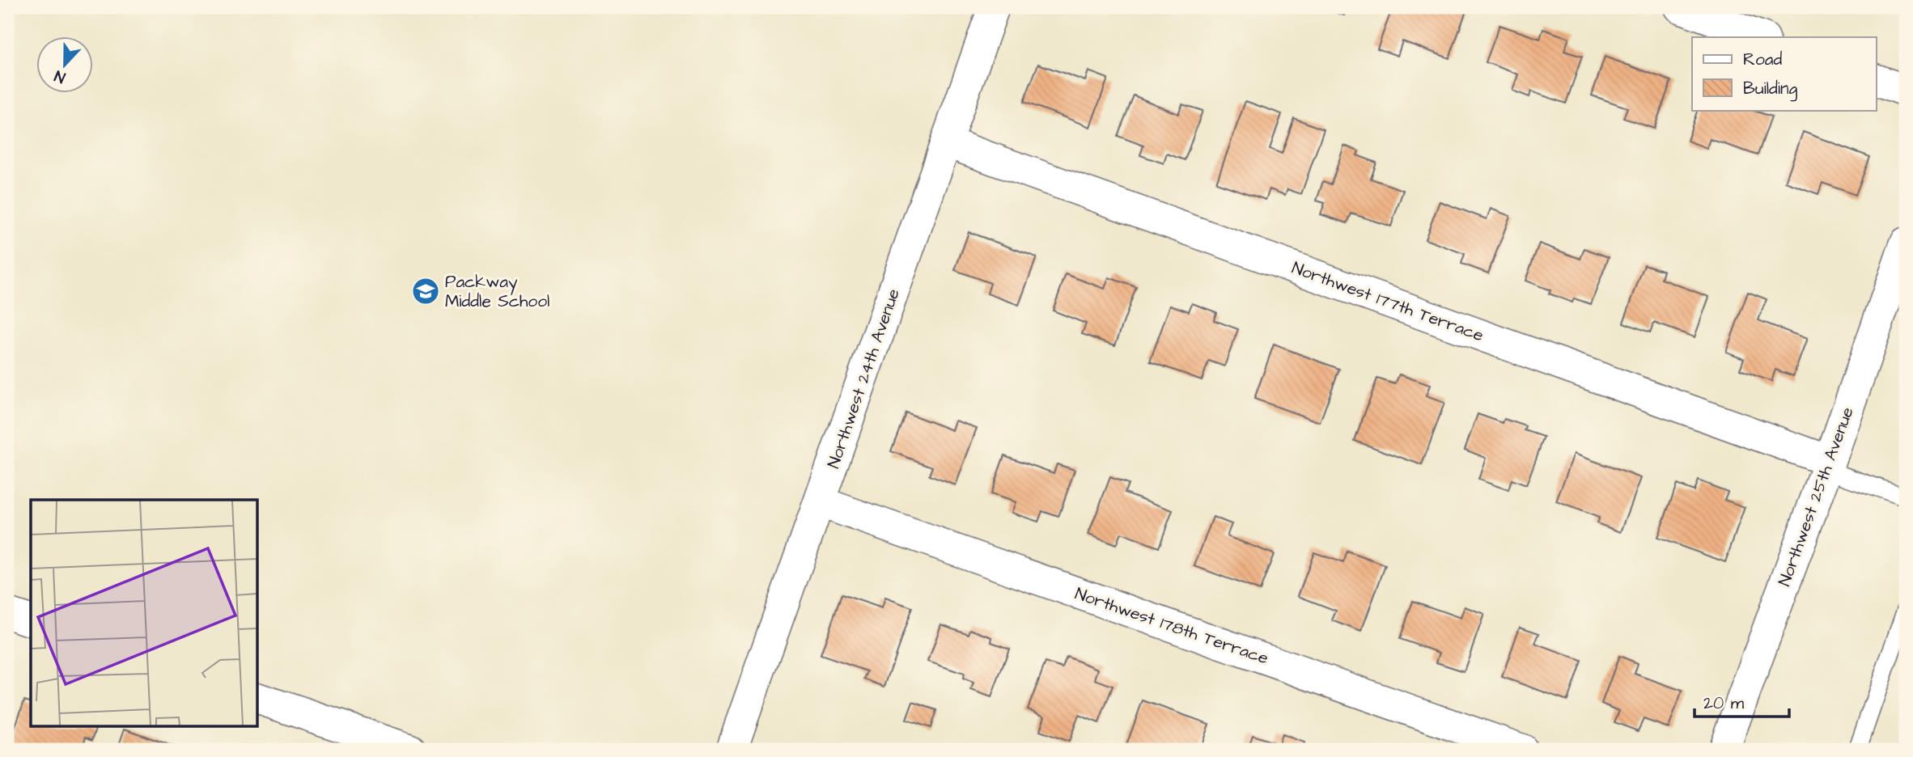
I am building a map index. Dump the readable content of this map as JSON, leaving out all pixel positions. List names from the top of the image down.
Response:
{
  "streets": {
    "street": [
      "Northwest 177th Terrace",
      "Northwest 24th Avenue",
      "Northwest 25th Avenue",
      "Northwest 178th Terrace"
    ]
  },
  "crossings": [
    ["Northwest 177th Terrace", "Northwest 24th Avenue"],
    ["Northwest 177th Terrace", "Northwest 25th Avenue"],
    ["Northwest 24th Avenue", "Northwest 178th Terrace"]
  ],
  "places": {
    "school or university": ["Packway Middle School"]
  },
  "legend": ["Road", "Building"],
  "scale_bar": "20 m",
  "north": "bottom"
}
